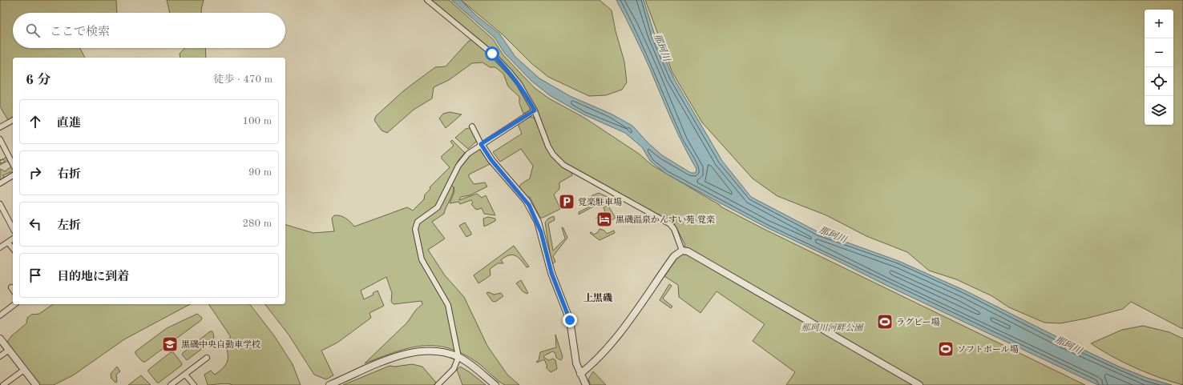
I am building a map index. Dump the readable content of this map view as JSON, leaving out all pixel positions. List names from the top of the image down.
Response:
{
  "districts": ["上黒磯"],
  "water": ["那珂川"],
  "parks": ["那珂川河畔公園"],
  "places": {
    "parking": ["覚楽駐車場"],
    "hotel": ["黒磯温泉かんすい苑 覚楽"],
    "sports": ["ラグビー場", "ソフトボール場"],
    "school or university": ["黒磯中央自動車学校"]
  },
  "page": {
    "map_buttons": ["+", "−"],
    "search": "ここで検索",
    "heading": ["6 分", "徒歩 · 470 m"],
    "list": [
      ["直進", "100 m"],
      ["右折", "90 m"],
      ["左折", "280 m"],
      "目的地に到着"
    ]
  }
}
